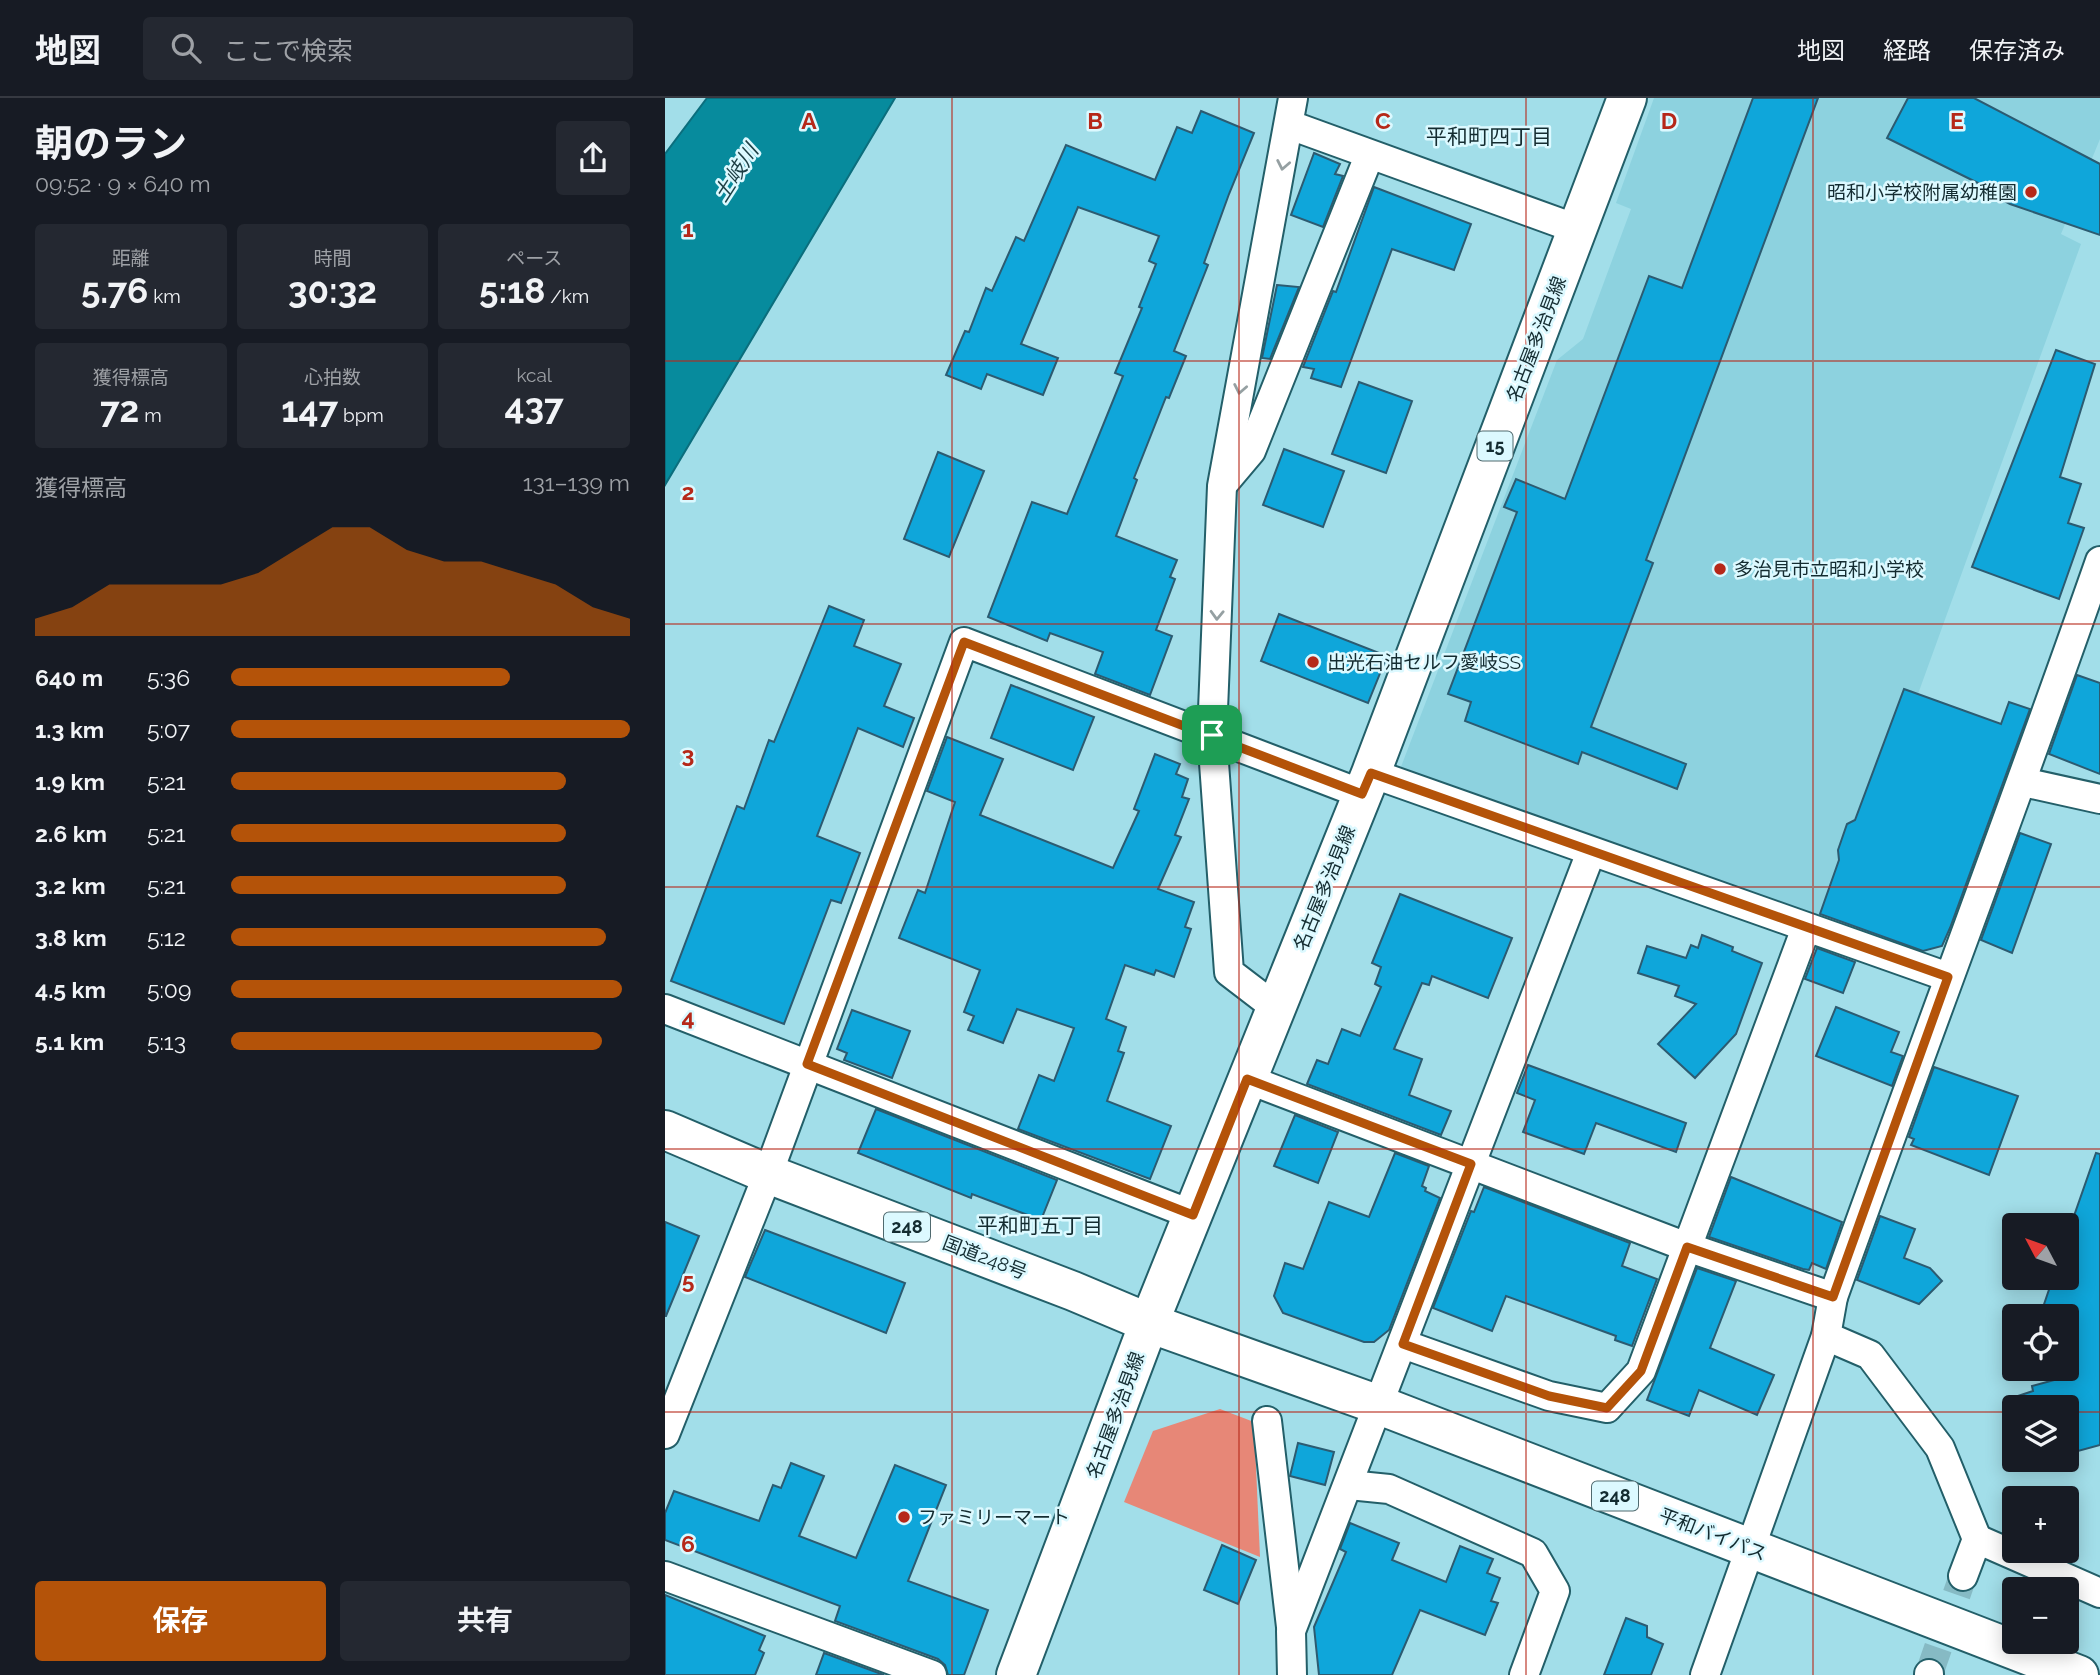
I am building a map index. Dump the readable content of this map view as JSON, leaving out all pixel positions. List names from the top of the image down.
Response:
{
  "streets": {
    "main road": [
      "名古屋多治見線",
      "15",
      "248",
      "国道248号",
      "平和バイパス"
    ]
  },
  "crossings": [
    ["名古屋多治見線", "国道248号"],
    ["名古屋多治見線", "平和バイパス"],
    ["国道248号", "平和バイパス"]
  ],
  "districts": ["平和町四丁目", "平和町五丁目"],
  "water": ["土岐川"],
  "places": [
    "昭和小学校附属幼稚園",
    "多治見市立昭和小学校",
    "出光石油セルフ愛岐SS",
    "ファミリーマート"
  ],
  "north": "top left",
  "page": {
    "header": "地図",
    "search": "ここで検索",
    "nav": ["地図", "経路", "保存済み"],
    "heading": ["朝のラン", "09:52 · 9 × 640 m"],
    "stats": [
      ["距離", "5.76 km"],
      ["時間", "30:32"],
      ["ペース", "5:18 /km"],
      ["獲得標高", "72 m"],
      ["心拍数", "147 bpm"],
      ["kcal", "437"]
    ],
    "chart": ["獲得標高", "131–139 m"],
    "list": [
      {
        "name": "640 m",
        "note": "5:36"
      },
      {
        "name": "1.3 km",
        "note": "5:07"
      },
      {
        "name": "1.9 km",
        "note": "5:21"
      },
      {
        "name": "2.6 km",
        "note": "5:21"
      },
      {
        "name": "3.2 km",
        "note": "5:21"
      },
      {
        "name": "3.8 km",
        "note": "5:12"
      },
      {
        "name": "4.5 km",
        "note": "5:09"
      },
      {
        "name": "5.1 km",
        "note": "5:13"
      }
    ],
    "map_buttons": ["+", "−"],
    "buttons": ["保存", "共有"]
  },
  "grid": {
    "columns": [
      "A",
      "B",
      "C",
      "D",
      "E"
    ],
    "rows": [
      "1",
      "2",
      "3",
      "4",
      "5",
      "6"
    ]
  }
}
